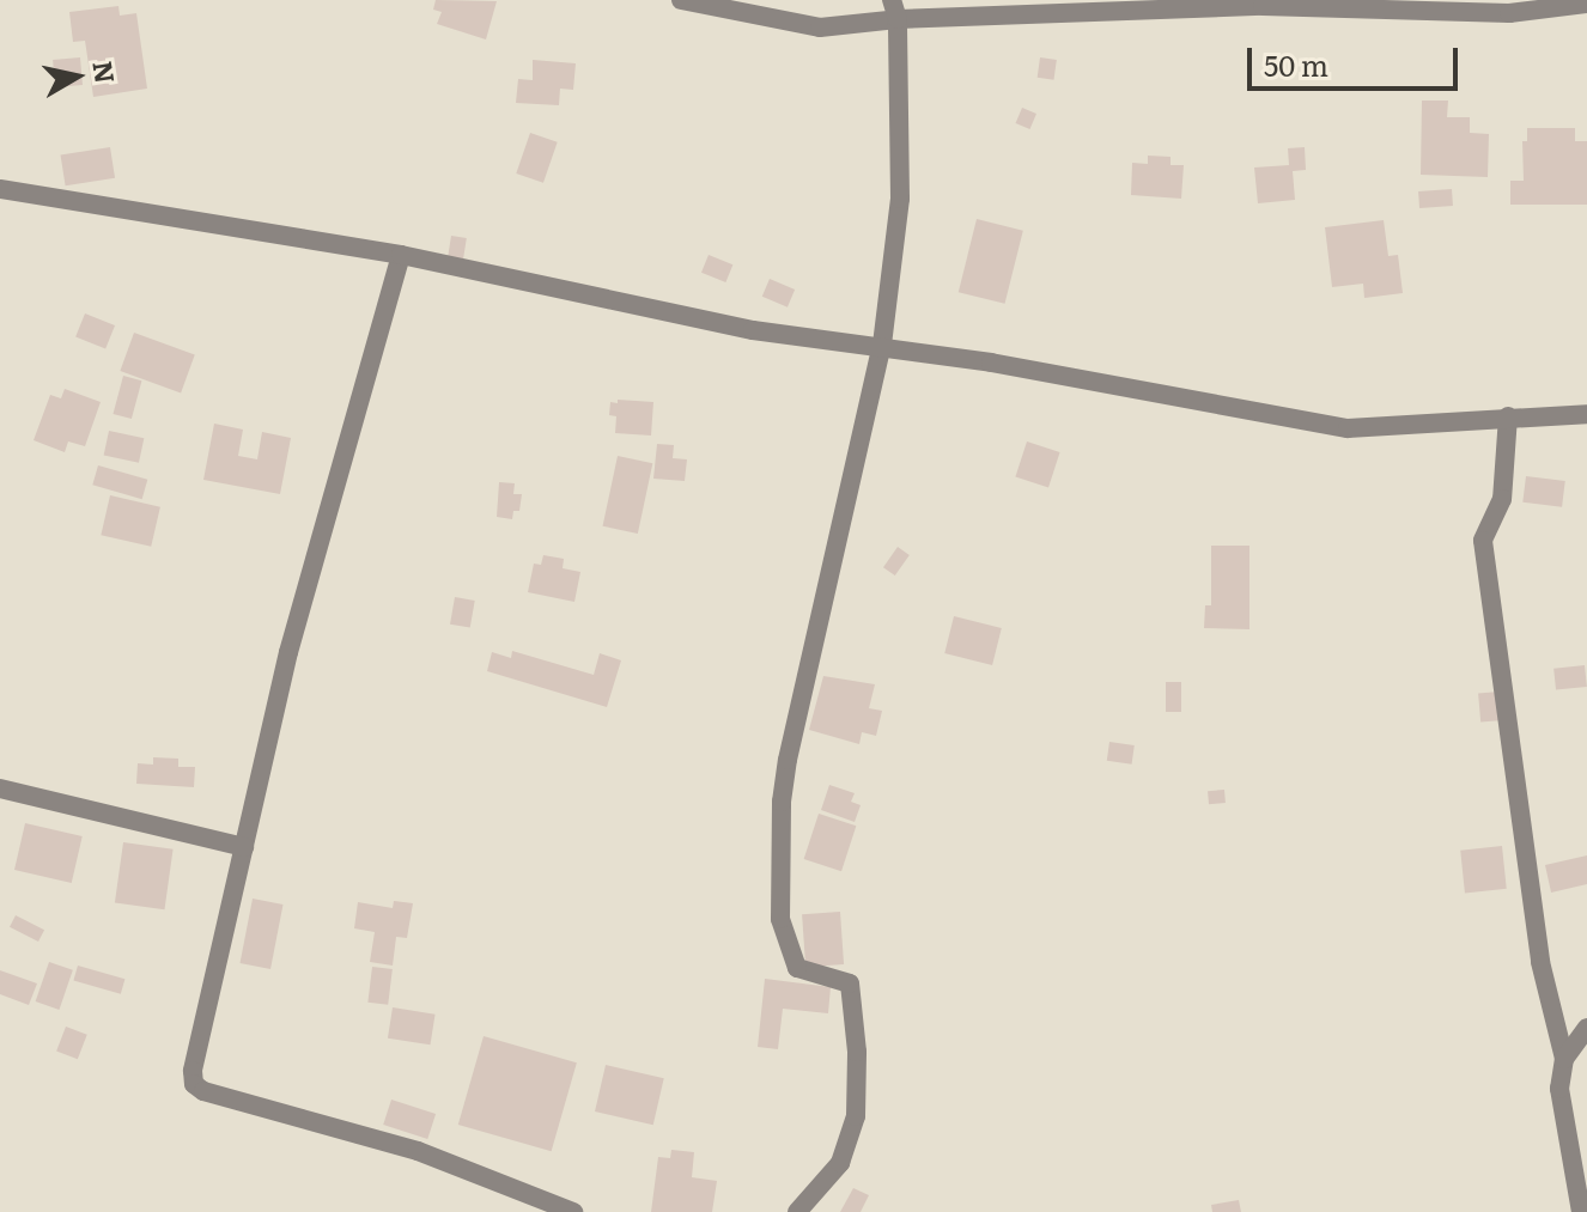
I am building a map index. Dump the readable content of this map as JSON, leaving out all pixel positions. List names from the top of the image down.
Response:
{
  "scale_bar": "50 m",
  "north": "right"
}
